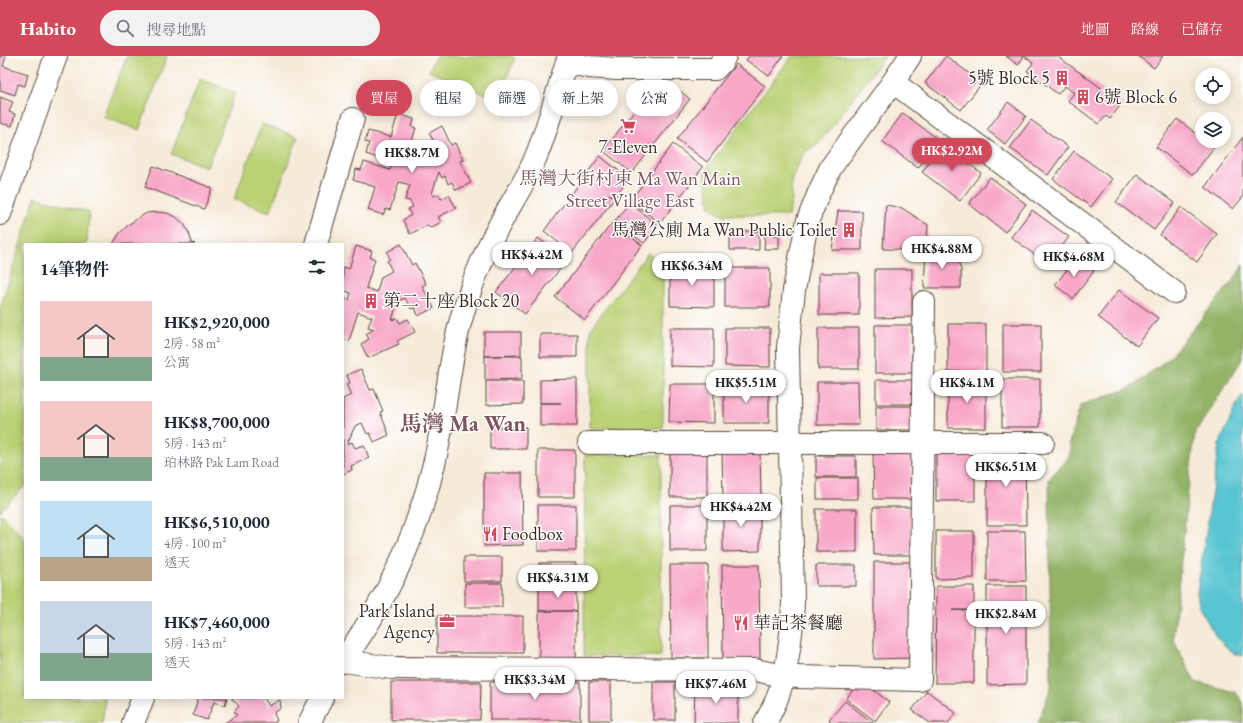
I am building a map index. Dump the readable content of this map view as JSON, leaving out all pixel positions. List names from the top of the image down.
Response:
{
  "districts": ["馬灣大街村東 Ma Wan Main Street Village East", "馬灣 Ma Wan"],
  "places": {
    "building": [
      "5號 Block 5",
      "6號 Block 6",
      "馬灣公廁 Ma Wan Public Toilet",
      "第二十座 Block 20"
    ],
    "supermarket": ["7-Eleven"],
    "restaurant": ["Foodbox", "華記茶餐廳"],
    "office": ["Park Island Agency"]
  },
  "page": {
    "header": "Habito",
    "search": "搜尋地點",
    "nav": ["地圖", "路線", "已儲存"],
    "chip": [
      "買屋",
      "租屋",
      "篩選",
      "新上架",
      "公寓"
    ],
    "price": [
      "HK$2.92M",
      "HK$8.7M",
      "HK$4.88M",
      "HK$4.42M",
      "HK$4.68M",
      "HK$6.34M",
      "HK$5.51M",
      "HK$4.1M",
      "HK$6.51M",
      "HK$4.42M",
      "HK$4.31M",
      "HK$2.84M",
      "HK$3.34M",
      "HK$7.46M"
    ],
    "heading": "14筆物件",
    "list": [
      {
        "name": "HK$2,920,000",
        "note": "2房 · 58 m² · 公寓"
      },
      {
        "name": "HK$8,700,000",
        "note": "5房 · 143 m² · 珀林路 Pak Lam Road"
      },
      {
        "name": "HK$6,510,000",
        "note": "4房 · 100 m² · 透天"
      },
      {
        "name": "HK$7,460,000",
        "note": "5房 · 143 m² · 透天"
      }
    ]
  }
}
